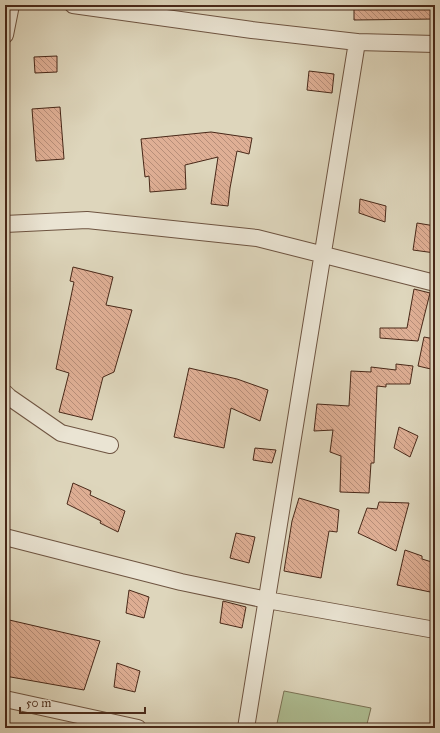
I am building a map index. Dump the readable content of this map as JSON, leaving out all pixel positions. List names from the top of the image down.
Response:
{
  "scale_bar": "50 m"
}
